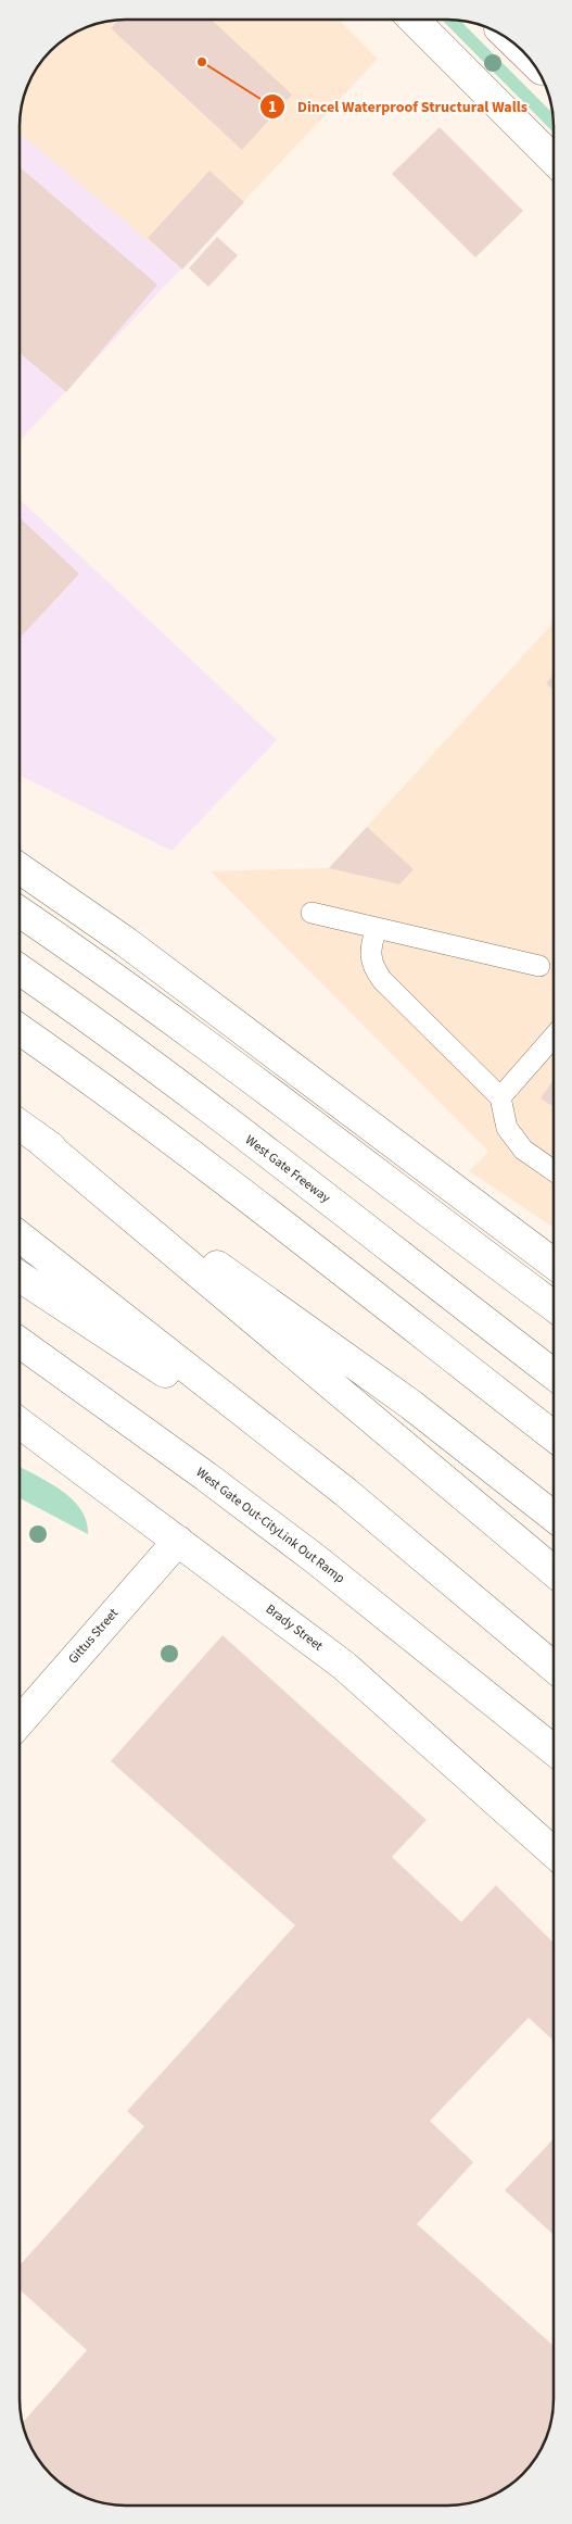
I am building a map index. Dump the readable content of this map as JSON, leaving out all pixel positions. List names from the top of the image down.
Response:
{
  "streets": {
    "main road": [
      "West Gate Freeway",
      "West Gate Out-CityLink Out Ramp",
      "Brady Street",
      "Gittus Street"
    ]
  },
  "crossings": [
    ["Brady Street", "Gittus Street"]
  ],
  "places": ["Dincel Waterproof Structural Walls"]
}
